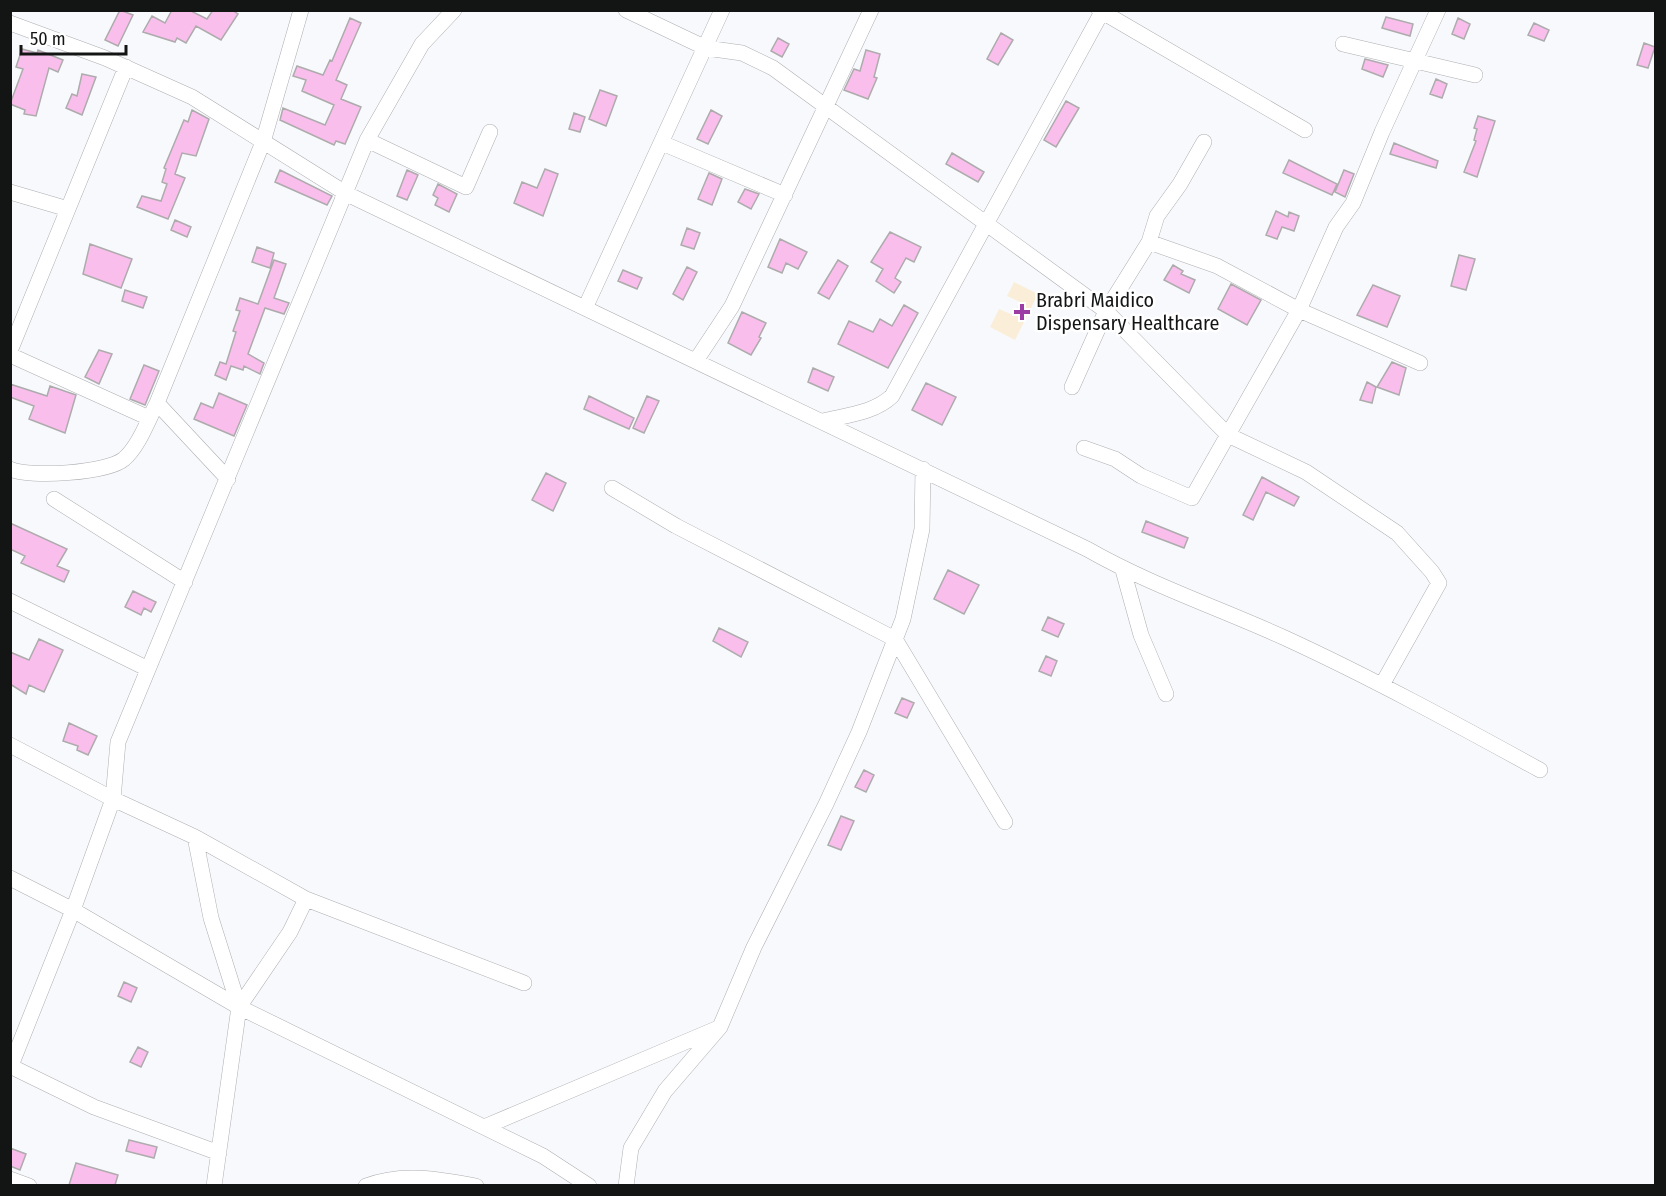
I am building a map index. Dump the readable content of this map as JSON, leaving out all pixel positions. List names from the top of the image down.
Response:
{
  "places": {
    "health": ["Brabri Maidico Dispensary Healthcare"]
  },
  "scale_bar": "50 m"
}
